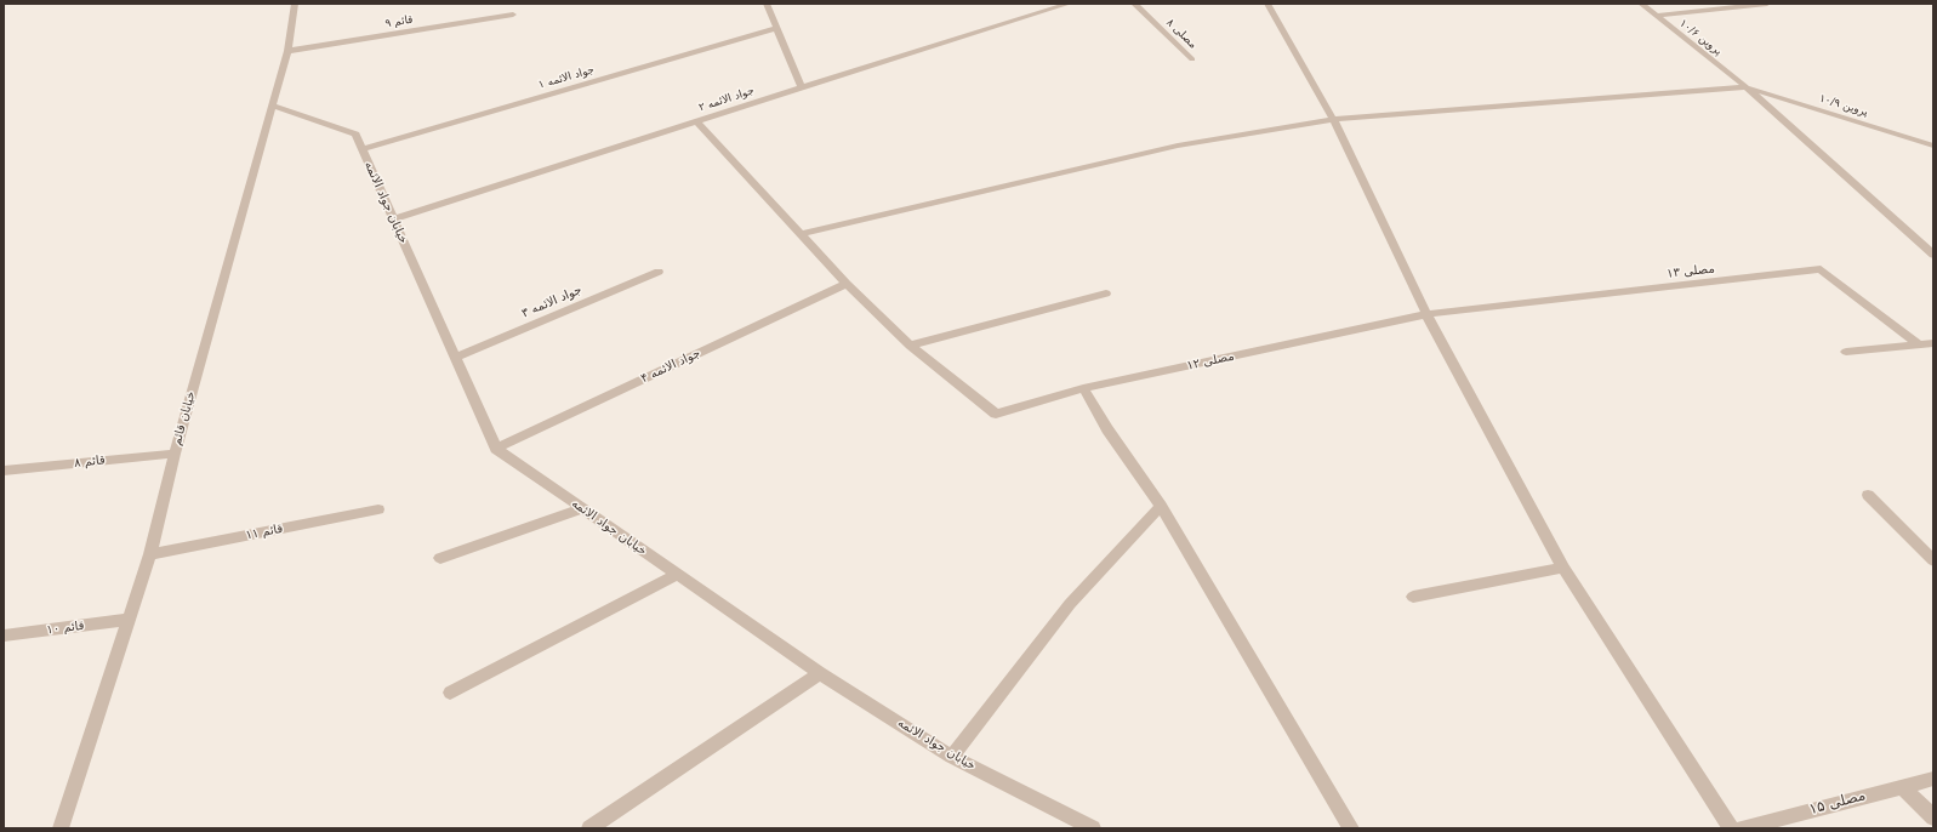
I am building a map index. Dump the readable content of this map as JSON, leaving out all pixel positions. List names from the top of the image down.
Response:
{
  "streets": {
    "street": [
      "قائم ۹",
      "مصلی ۸",
      "پروین ۱۰/۶",
      "جواد الائمه ۱",
      "جواد الائمه ۲",
      "پروین ۱۰/۹",
      "خیابان جواد الائمه",
      "مصلی ۱۳",
      "جواد الائمه ۳",
      "مصلی ۱۲",
      "جواد الائمه ۴",
      "خیابان قائم",
      "قائم ۸",
      "قائم ۱۱",
      "قائم ۱۰",
      "مصلی ۱۵"
    ]
  },
  "crossings": [
    ["قائم ۹", "خیابان قائم"],
    ["پروین ۱۰/۶", "پروین ۱۰/۹"],
    ["جواد الائمه ۱", "خیابان جواد الائمه"],
    ["جواد الائمه ۲", "خیابان جواد الائمه"],
    ["خیابان جواد الائمه", "جواد الائمه ۳"],
    ["خیابان جواد الائمه", "جواد الائمه ۴"],
    ["خیابان جواد الائمه", "خیابان قائم"],
    ["مصلی ۱۳", "مصلی ۱۲"],
    ["خیابان قائم", "قائم ۸"],
    ["خیابان قائم", "قائم ۱۱"],
    ["خیابان قائم", "قائم ۱۰"]
  ]
}
